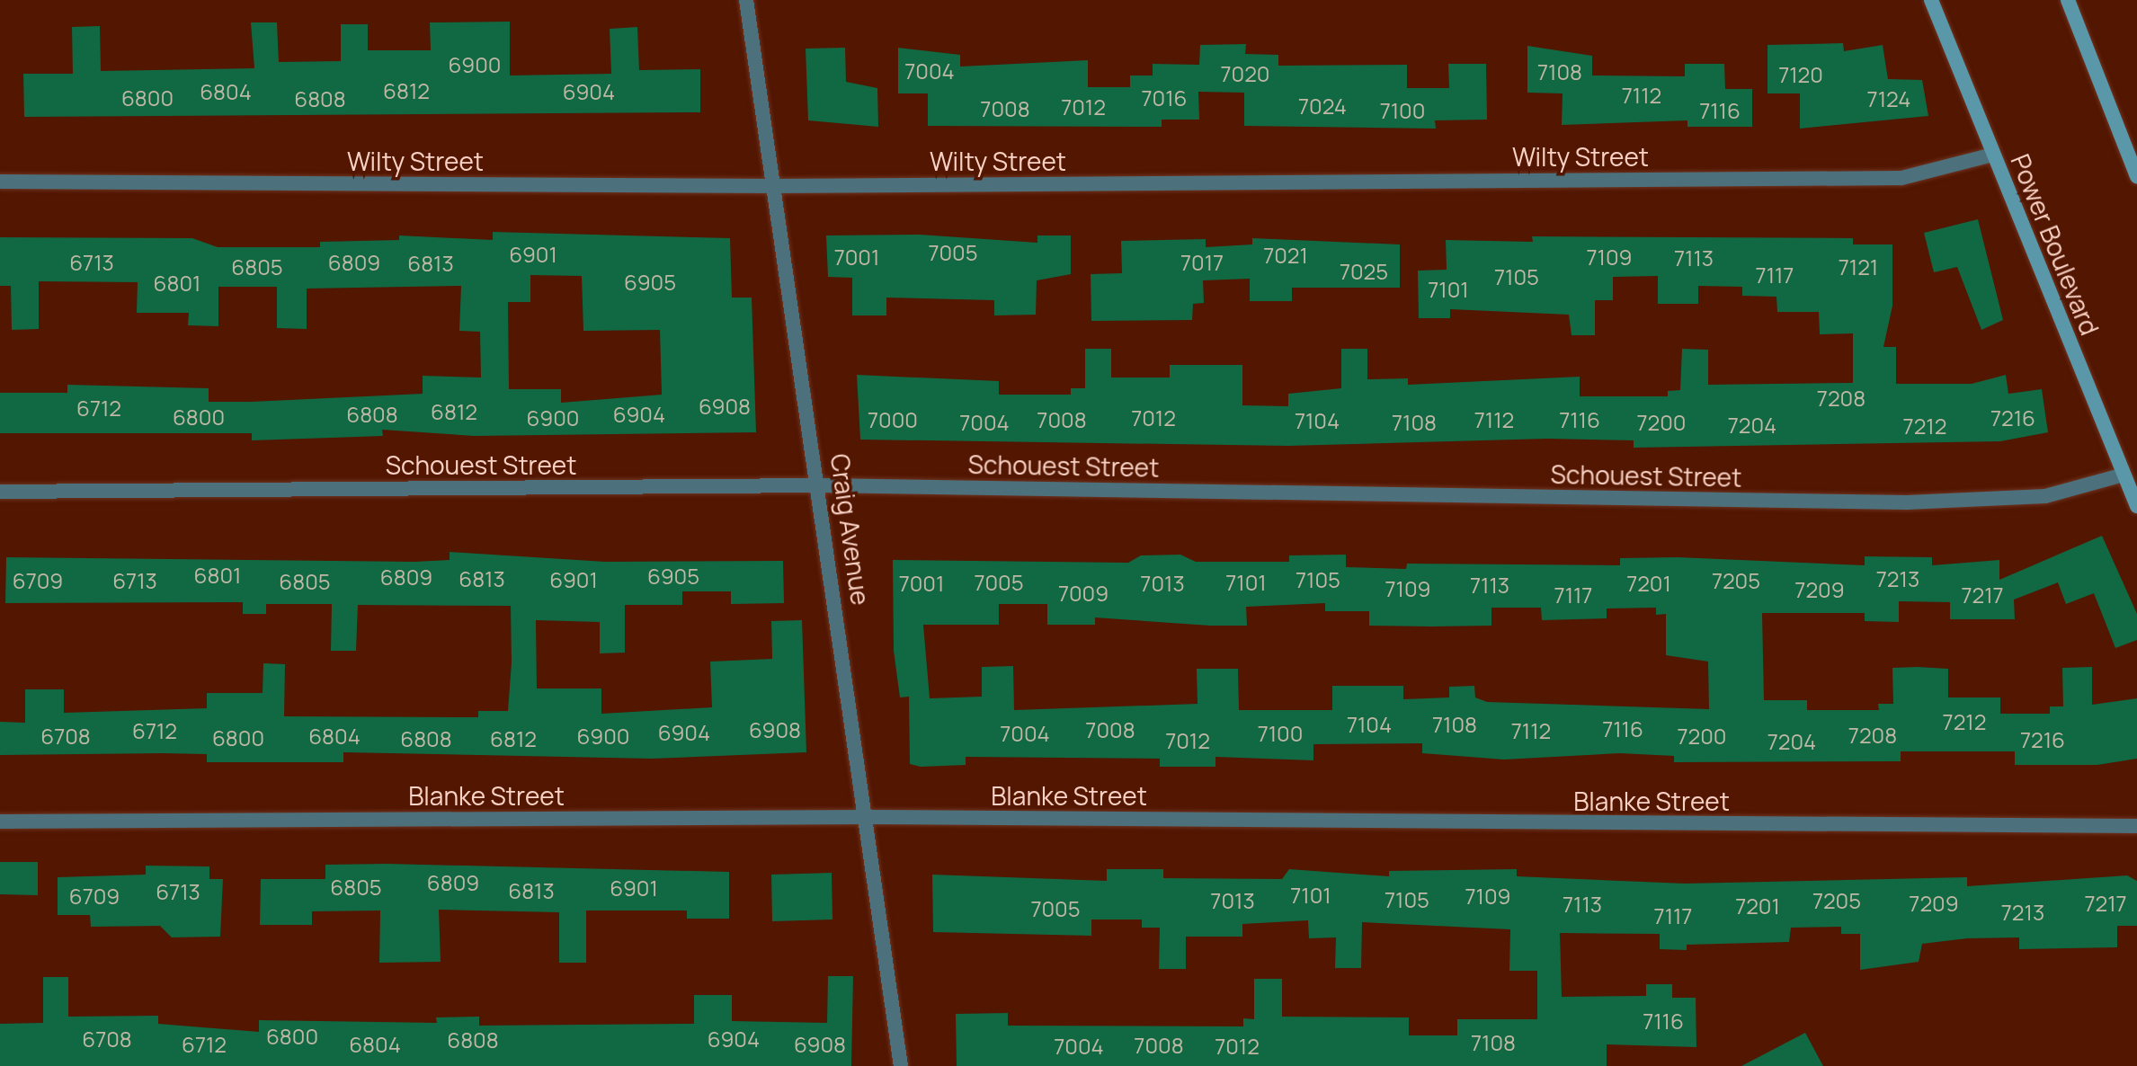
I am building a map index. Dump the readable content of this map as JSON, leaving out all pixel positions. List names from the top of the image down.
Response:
{
  "streets": {
    "main road": ["Power Boulevard"],
    "street": [
      "Wilty Street",
      "Schouest Street",
      "Craig Avenue",
      "Blanke Street"
    ]
  },
  "crossings": [
    ["Wilty Street", "Power Boulevard"],
    ["Wilty Street", "Craig Avenue"],
    ["Power Boulevard", "Schouest Street"],
    ["Schouest Street", "Craig Avenue"],
    ["Craig Avenue", "Blanke Street"]
  ],
  "house_numbers": [
    "6900",
    "7004",
    "7108",
    "7020",
    "7120",
    "6812",
    "6804",
    "6904",
    "7112",
    "6800",
    "7016",
    "6808",
    "7124",
    "7024",
    "7012",
    "7008",
    "7100",
    "7116",
    "7005",
    "6901",
    "7021",
    "7001",
    "7109",
    "7113",
    "6713",
    "6809",
    "7017",
    "6813",
    "6805",
    "7121",
    "7025",
    "7117",
    "7105",
    "6905",
    "6801",
    "7101",
    "7208",
    "6908",
    "6712",
    "6812",
    "6808",
    "6904",
    "6800",
    "6900",
    "7012",
    "7216",
    "7000",
    "7008",
    "7112",
    "7116",
    "7104",
    "7004",
    "7108",
    "7200",
    "7204",
    "7212",
    "6801",
    "6905",
    "6809",
    "6813",
    "7213",
    "6901",
    "7105",
    "6709",
    "6713",
    "7205",
    "6805",
    "7005",
    "7101",
    "7001",
    "7013",
    "7201",
    "7113",
    "7109",
    "7209",
    "7009",
    "7117",
    "7217",
    "7212",
    "7104",
    "7108",
    "7116",
    "6908",
    "7008",
    "6712",
    "7112",
    "6904",
    "7004",
    "7100",
    "7208",
    "6708",
    "6804",
    "6900",
    "7200",
    "6800",
    "6808",
    "6812",
    "7216",
    "7012",
    "7204",
    "6809",
    "6805",
    "6901",
    "6813",
    "6713",
    "7101",
    "6709",
    "7109",
    "7105",
    "7013",
    "7205",
    "7209",
    "7217",
    "7113",
    "7201",
    "7005",
    "7213",
    "7117",
    "7116",
    "6800",
    "6708",
    "6904",
    "6808",
    "7108",
    "6712",
    "6804",
    "6908",
    "7008",
    "7004",
    "7012"
  ]
}
